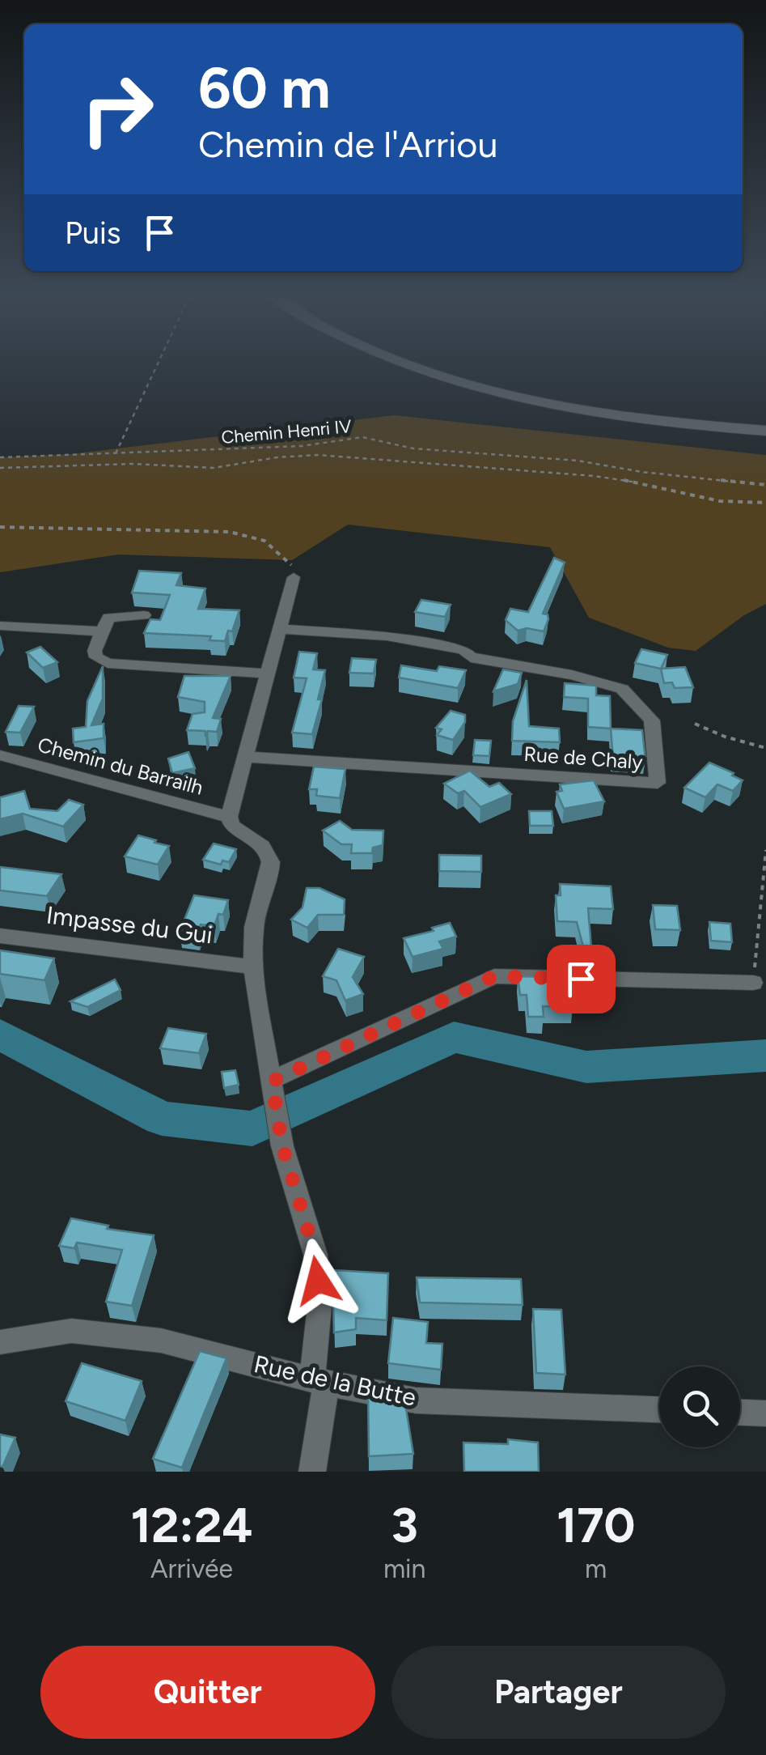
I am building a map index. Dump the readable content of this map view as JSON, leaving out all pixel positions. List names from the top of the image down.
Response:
{
  "streets": {
    "street": [
      "Rue de Chaly",
      "Chemin du Barrailh",
      "Impasse du Gui",
      "Rue de la Butte"
    ],
    "path": ["Chemin Henri IV"]
  },
  "page": {
    "turn": ["60 m", "Chemin de l'Arriou"],
    "then": "Puis",
    "eta": [
      "12:24",
      "Arrivée",
      "3",
      "min",
      "170",
      "m"
    ],
    "buttons": ["Quitter", "Partager"]
  }
}
